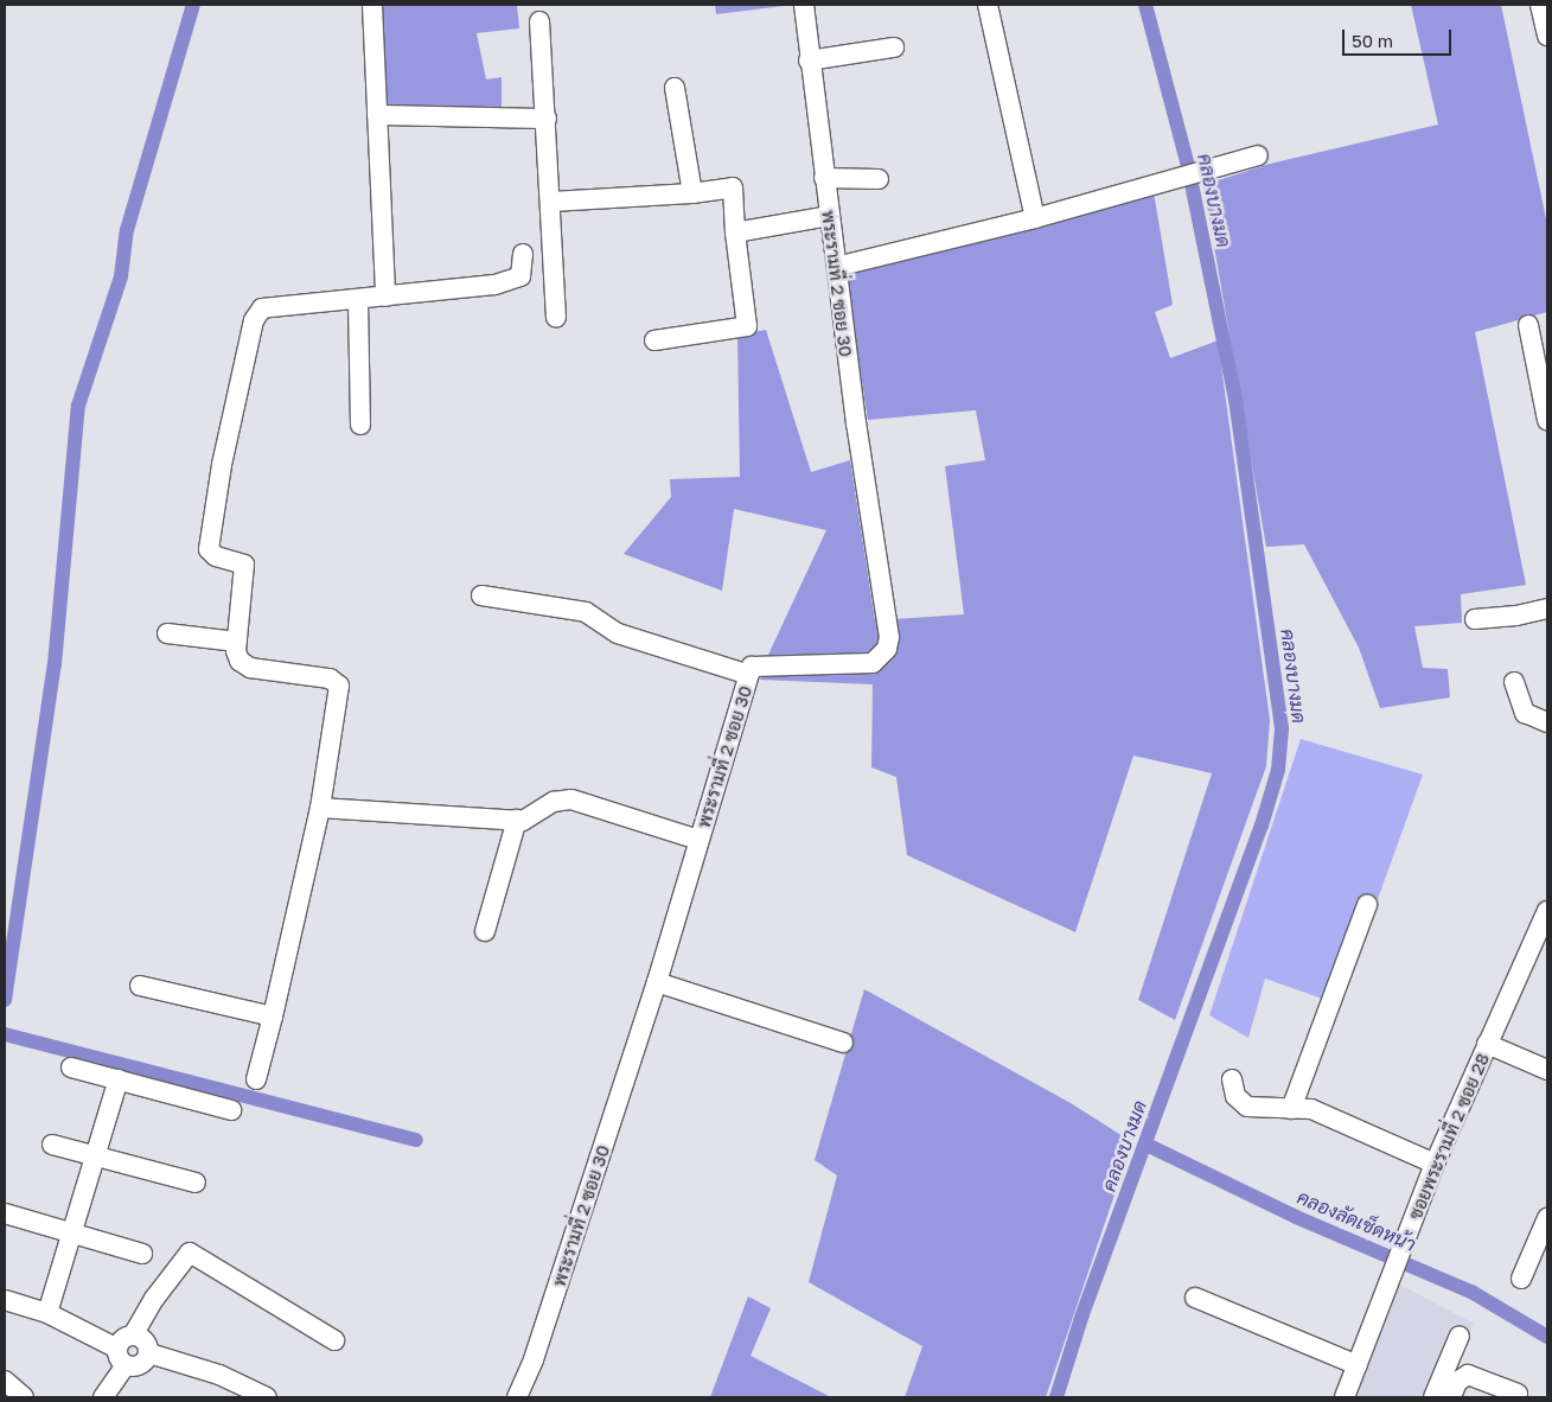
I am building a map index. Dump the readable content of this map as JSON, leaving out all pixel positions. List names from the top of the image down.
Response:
{
  "streets": {
    "street": ["พระรามที่ 2 ซอย 30", "ซอยพระรามที่ 2 ซอย 28"]
  },
  "water": ["คลองบางมด", "คลองลัดเช็ดหน้า"],
  "scale_bar": "50 m"
}
